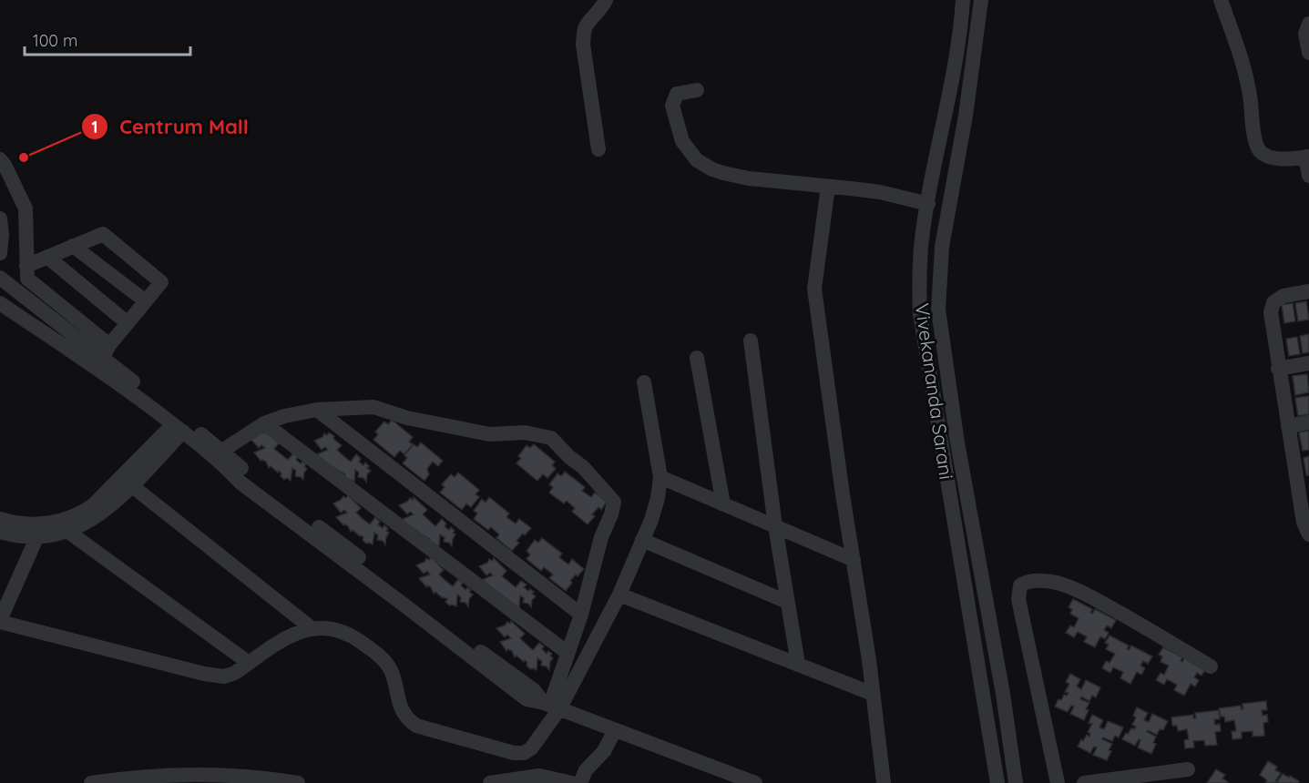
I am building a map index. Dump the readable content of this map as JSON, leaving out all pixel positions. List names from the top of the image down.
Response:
{
  "streets": {
    "street": ["Vivekananda Sarani"]
  },
  "places": ["Centrum Mall"],
  "scale_bar": "100 m"
}
